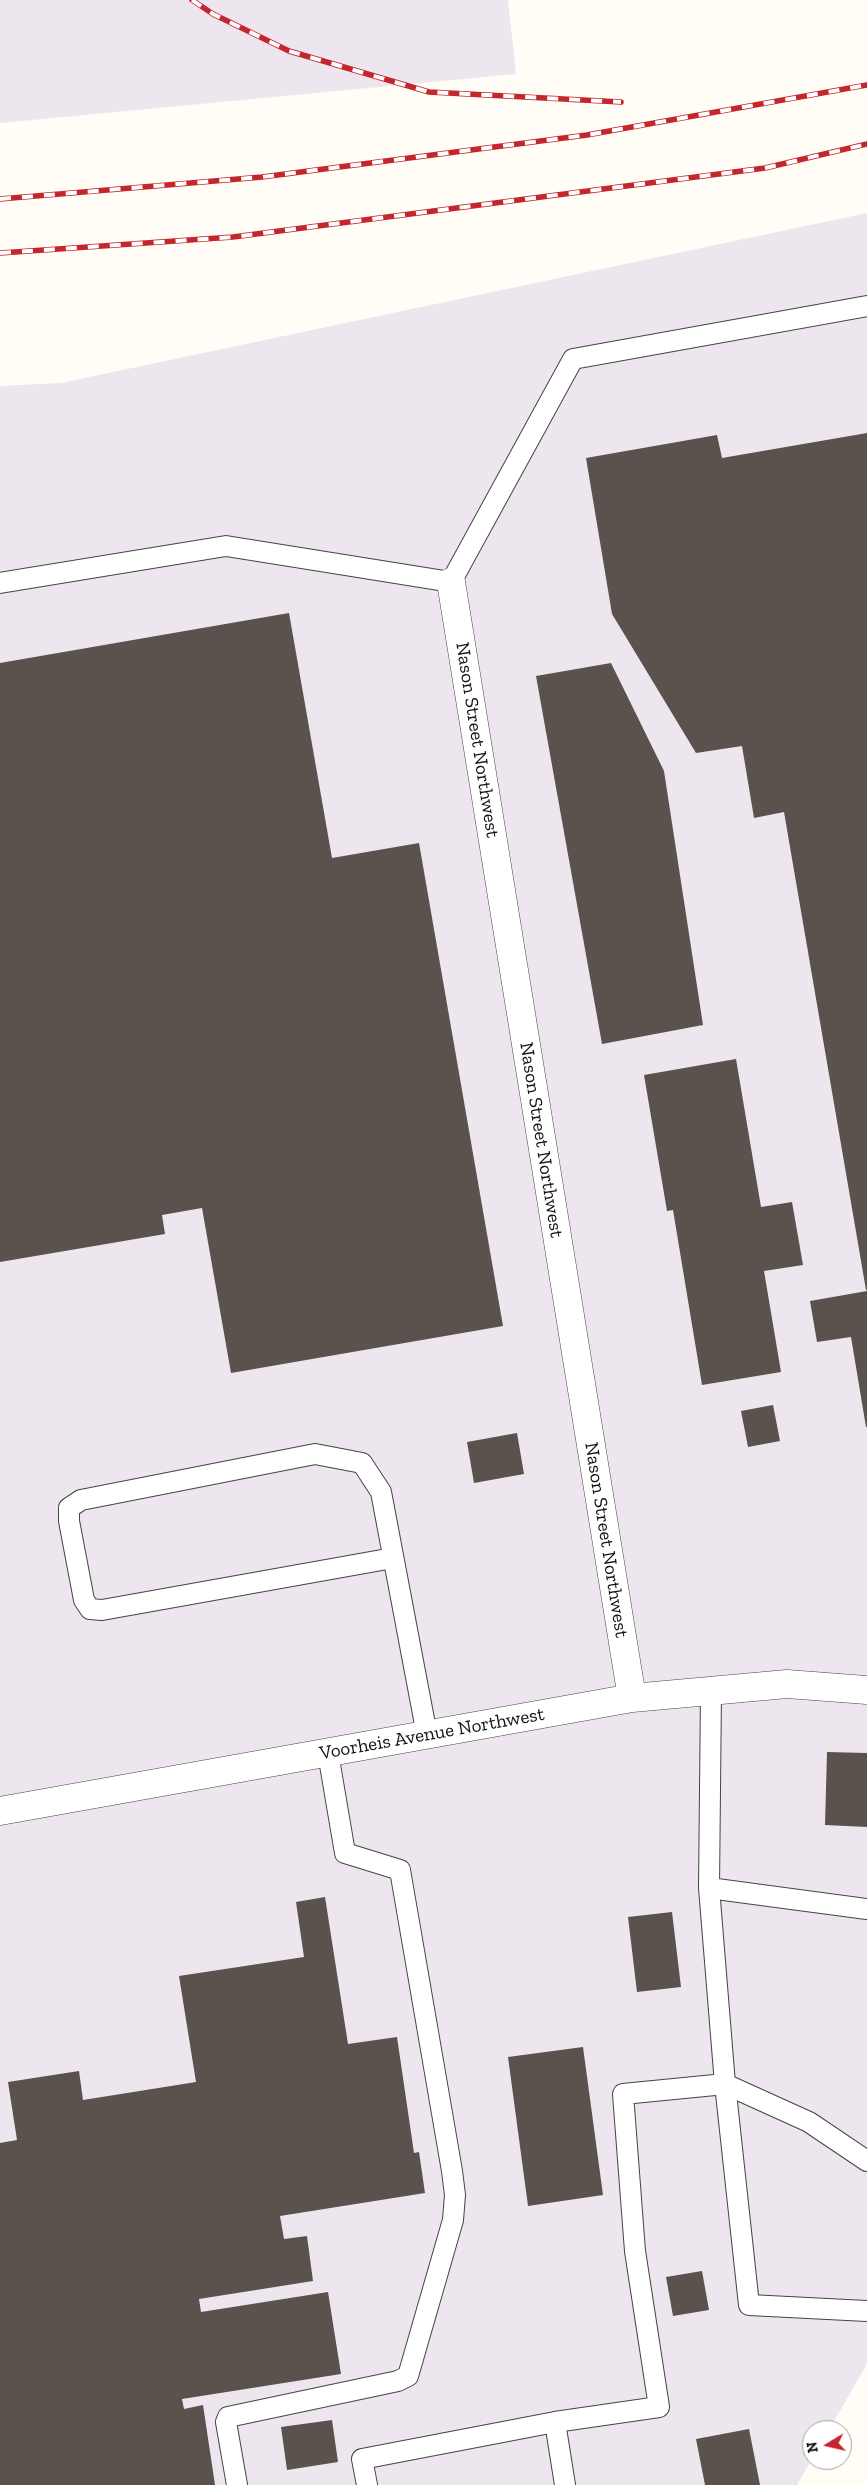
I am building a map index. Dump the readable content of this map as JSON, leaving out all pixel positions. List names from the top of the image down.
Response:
{
  "streets": {
    "street": ["Nason Street Northwest", "Voorheis Avenue Northwest"]
  },
  "crossings": [
    ["Nason Street Northwest", "Voorheis Avenue Northwest"]
  ],
  "north": "left"
}
